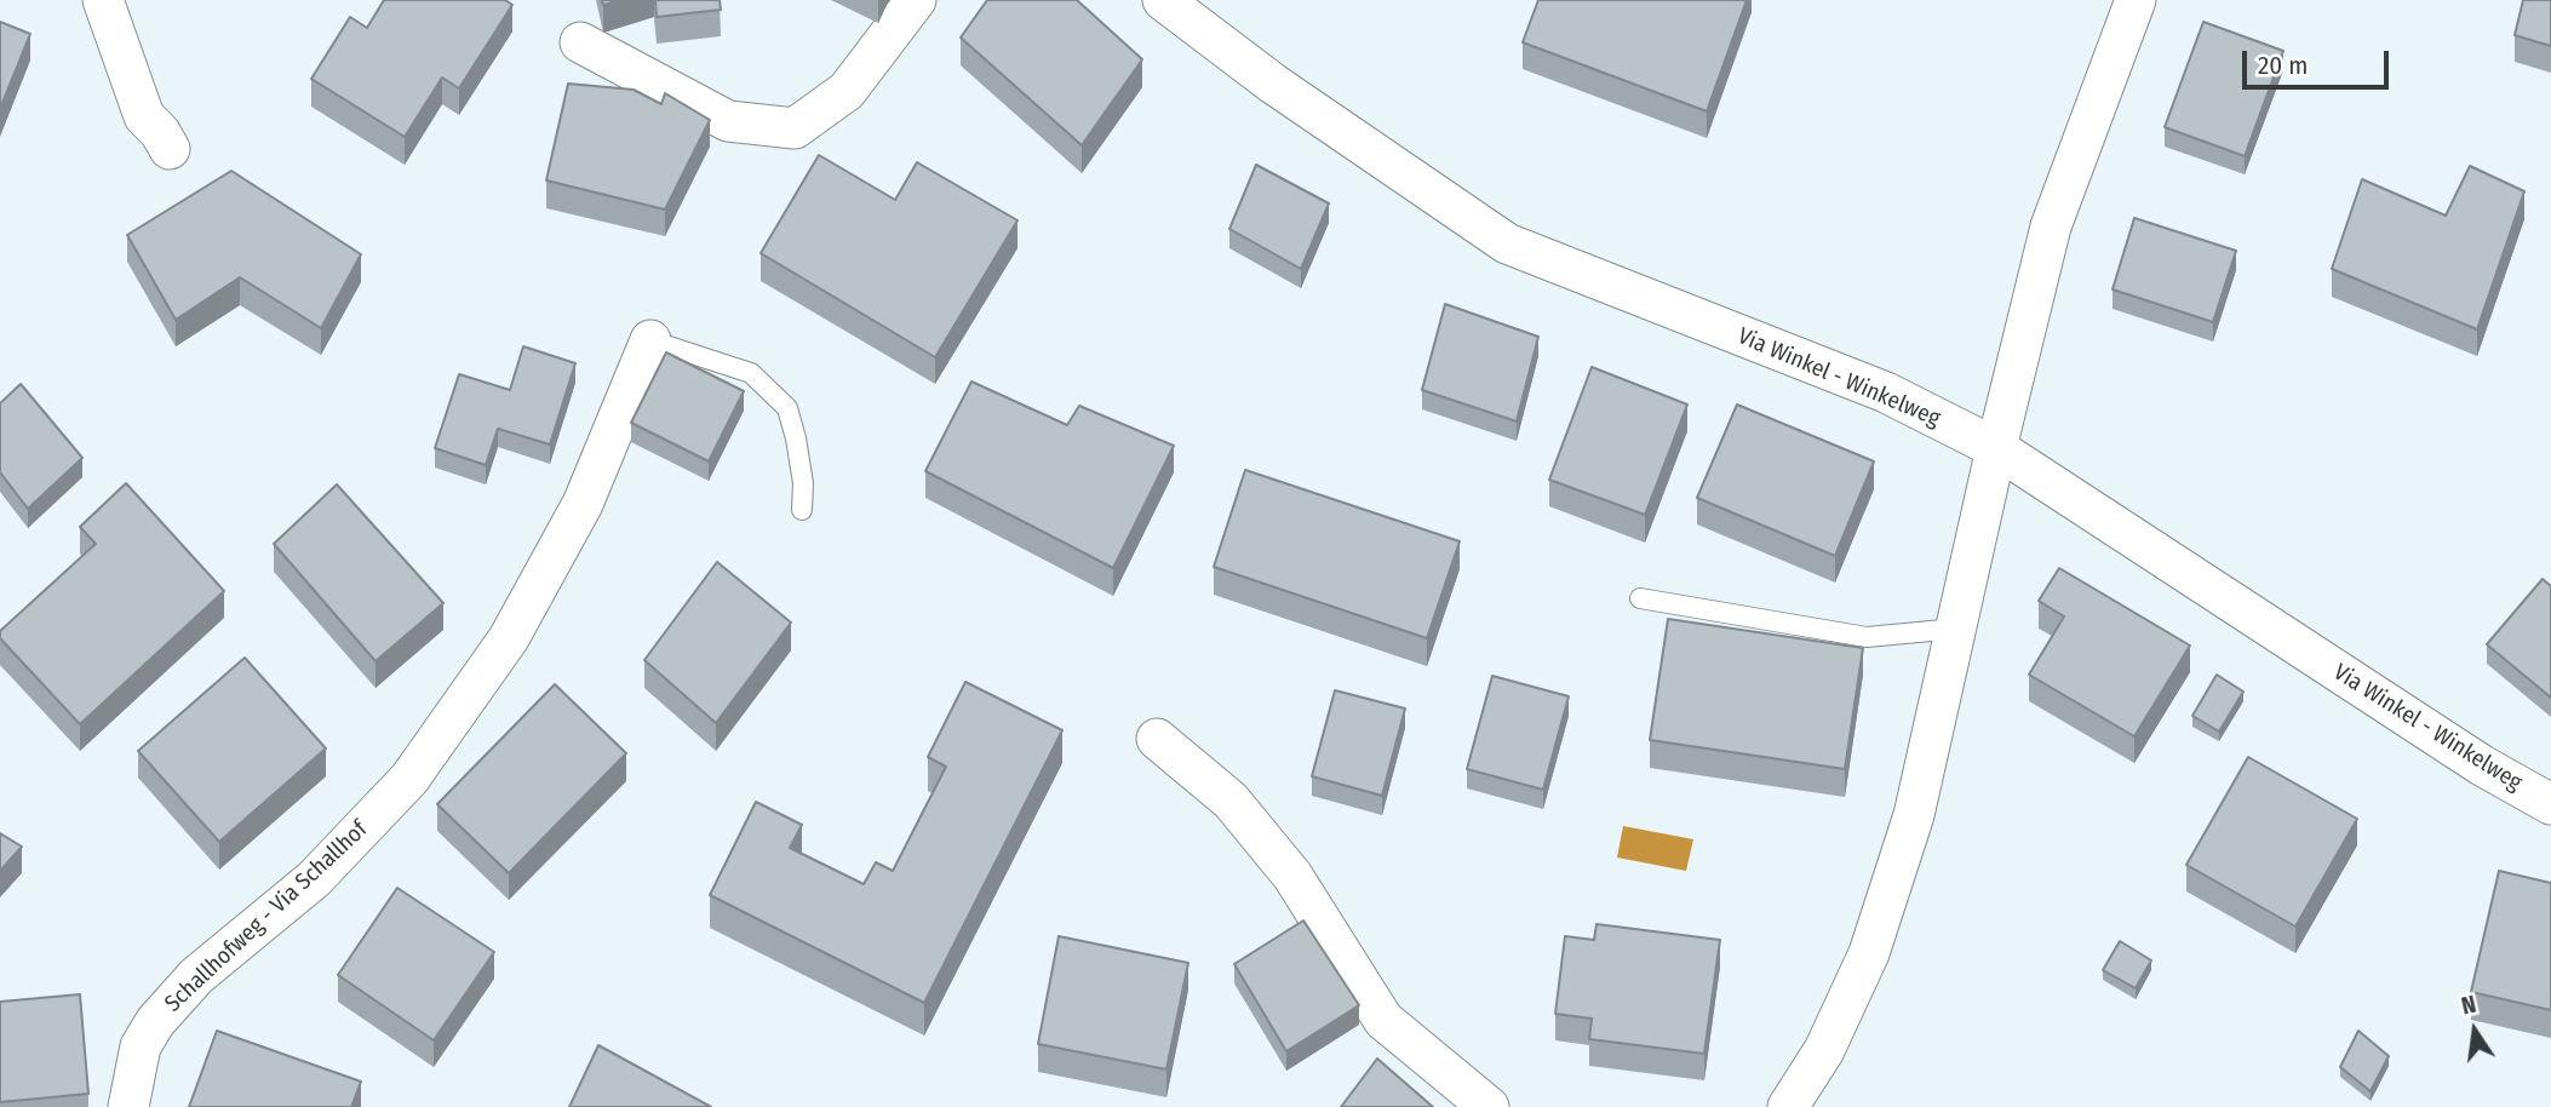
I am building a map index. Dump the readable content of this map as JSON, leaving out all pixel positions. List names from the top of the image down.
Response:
{
  "streets": {
    "street": ["Via Winkel - Winkelweg", "Schallhofweg - Via Schallhof"]
  },
  "scale_bar": "20 m",
  "north": "top"
}
